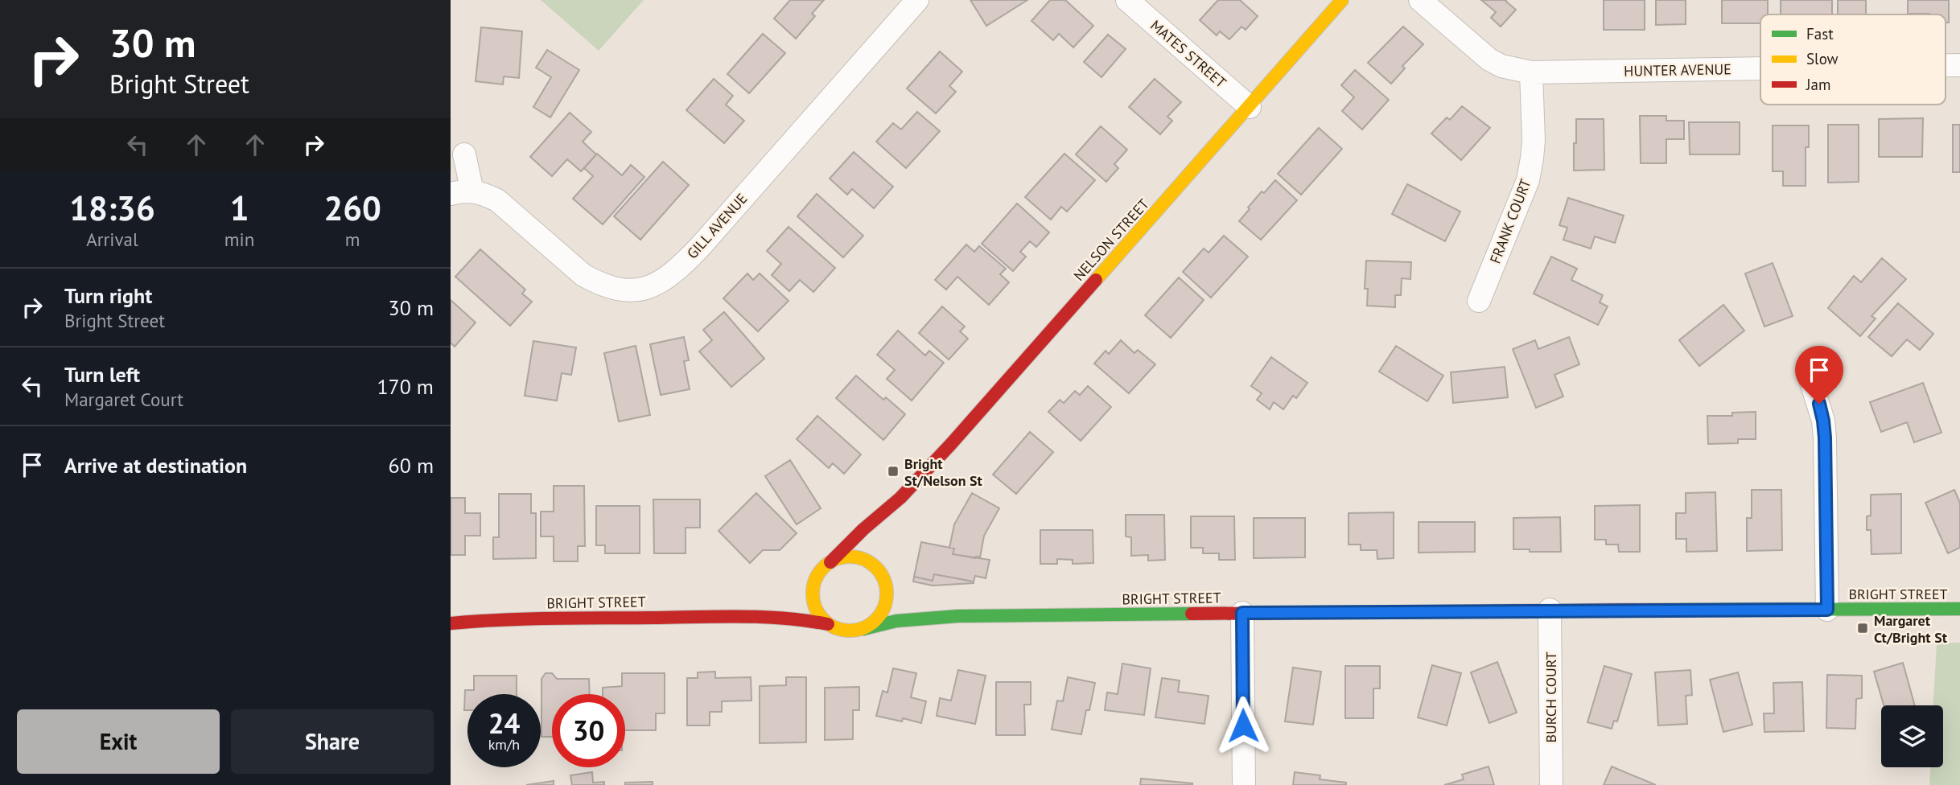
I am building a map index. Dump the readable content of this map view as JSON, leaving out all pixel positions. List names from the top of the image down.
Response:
{
  "streets": {
    "street": [
      "MATES STREET",
      "HUNTER AVENUE",
      "FRANK COURT",
      "GILL AVENUE",
      "NELSON STREET",
      "BRIGHT STREET",
      "BURCH COURT"
    ]
  },
  "crossings": [
    ["MATES STREET", "NELSON STREET"],
    ["HUNTER AVENUE", "FRANK COURT"],
    ["NELSON STREET", "BRIGHT STREET"],
    ["BRIGHT STREET", "BURCH COURT"]
  ],
  "places": {
    "transit": ["Bright St/Nelson St", "Margaret Ct/Bright St"]
  },
  "legend": ["Fast", "Slow", "Jam"],
  "page": {
    "turn": ["30 m", "Bright Street"],
    "eta": [
      "18:36",
      "Arrival",
      "1",
      "min",
      "260",
      "m"
    ],
    "list": [
      {
        "name": "Turn right",
        "note": "Bright Street",
        "value": "30 m"
      },
      {
        "name": "Turn left",
        "note": "Margaret Court",
        "value": "170 m"
      },
      {
        "name": "Arrive at destination",
        "value": "60 m"
      }
    ],
    "speed": "24 km/h",
    "limit": "30",
    "buttons": ["Exit", "Share"]
  }
}
